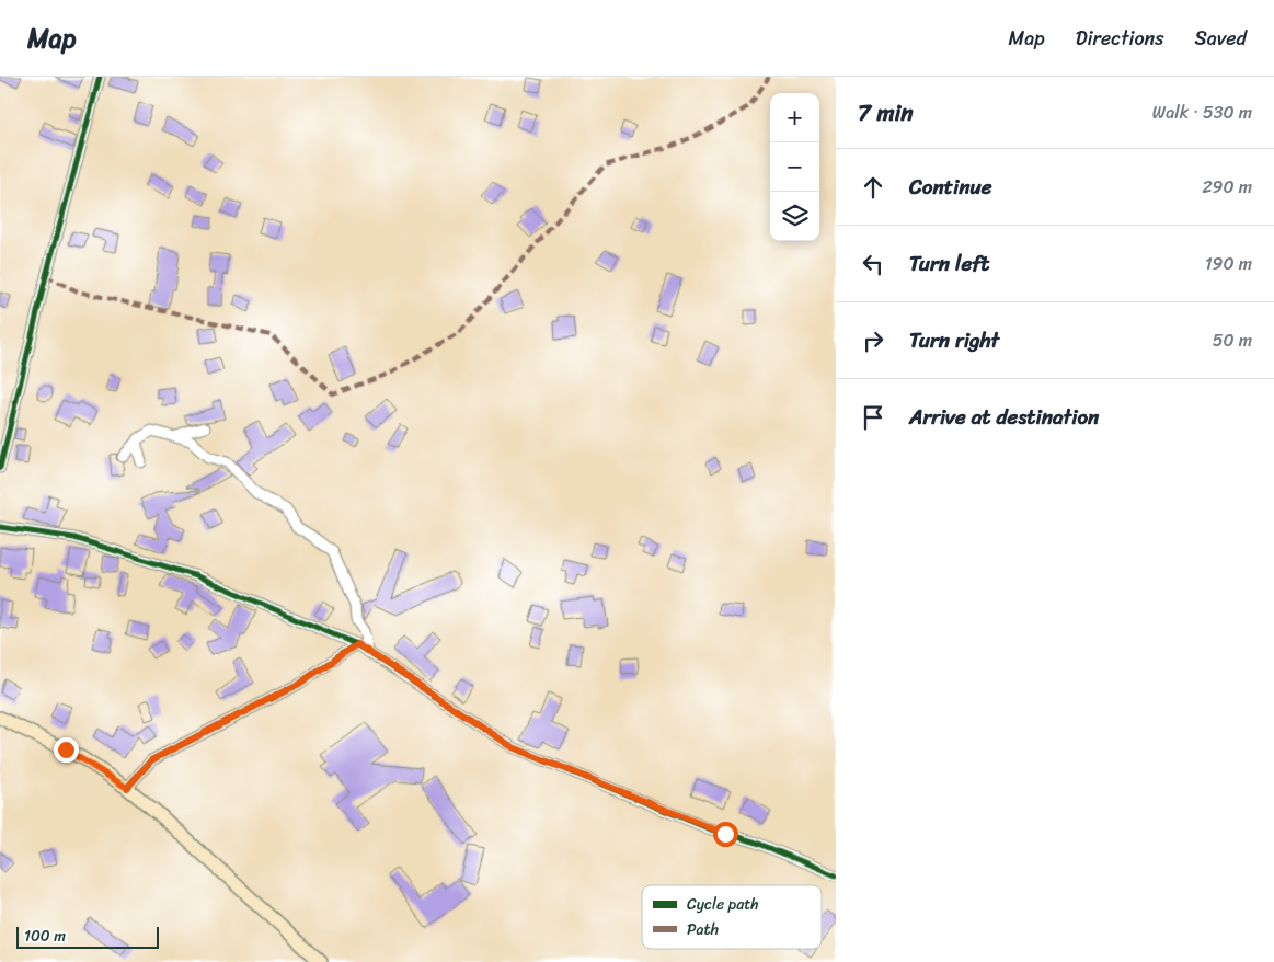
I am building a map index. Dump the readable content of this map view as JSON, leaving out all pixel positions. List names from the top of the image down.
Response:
{
  "legend": ["Cycle path", "Path"],
  "scale_bar": "100 m",
  "page": {
    "header": "Map",
    "nav": ["Map", "Directions", "Saved"],
    "heading": ["7 min", "Walk · 530 m"],
    "map_buttons": ["+", "−"],
    "list": [
      ["Continue", "290 m"],
      ["Turn left", "190 m"],
      ["Turn right", "50 m"],
      "Arrive at destination"
    ],
    "scale": "100 m"
  }
}
